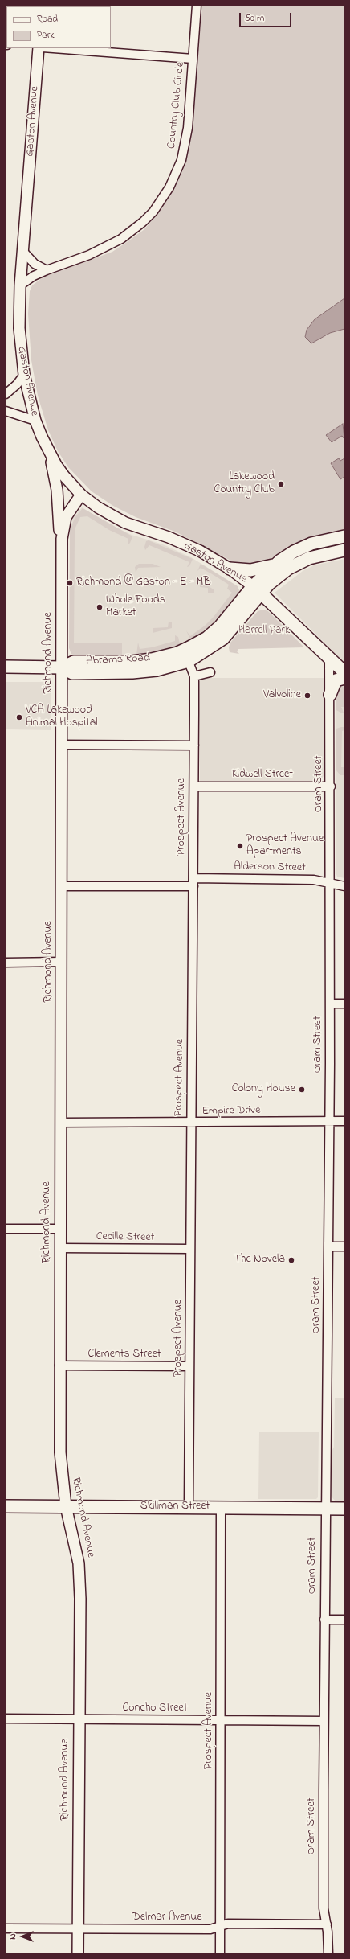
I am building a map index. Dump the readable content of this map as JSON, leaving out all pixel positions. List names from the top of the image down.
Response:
{
  "streets": {
    "main road": ["Gaston Avenue", "Abrams Road", "Skillman Street"],
    "street": [
      "Country Club Circle",
      "Richmond Avenue",
      "Kidwell Street",
      "Oram Street",
      "Prospect Avenue",
      "Alderson Street",
      "Empire Drive",
      "Cecille Street",
      "Clements Street",
      "Concho Street",
      "Delmar Avenue"
    ]
  },
  "crossings": [
    ["Country Club Circle", "Gaston Avenue"],
    ["Gaston Avenue", "Richmond Avenue"],
    ["Gaston Avenue", "Abrams Road"],
    ["Gaston Avenue", "Oram Street"],
    ["Richmond Avenue", "Abrams Road"],
    ["Richmond Avenue", "Alderson Street"],
    ["Richmond Avenue", "Empire Drive"],
    ["Richmond Avenue", "Cecille Street"],
    ["Richmond Avenue", "Clements Street"],
    ["Richmond Avenue", "Skillman Street"],
    ["Richmond Avenue", "Concho Street"],
    ["Richmond Avenue", "Delmar Avenue"],
    ["Abrams Road", "Prospect Avenue"],
    ["Kidwell Street", "Oram Street"],
    ["Kidwell Street", "Prospect Avenue"],
    ["Oram Street", "Alderson Street"],
    ["Oram Street", "Empire Drive"],
    ["Oram Street", "Skillman Street"],
    ["Oram Street", "Concho Street"],
    ["Oram Street", "Delmar Avenue"],
    ["Prospect Avenue", "Alderson Street"],
    ["Prospect Avenue", "Empire Drive"],
    ["Prospect Avenue", "Cecille Street"],
    ["Prospect Avenue", "Clements Street"],
    ["Prospect Avenue", "Skillman Street"],
    ["Prospect Avenue", "Concho Street"],
    ["Prospect Avenue", "Delmar Avenue"]
  ],
  "parks": ["Harrell Park"],
  "places": [
    "Lakewood Country Club",
    "Richmond @ Gaston - E - MB",
    "Whole Foods Market",
    "Valvoline",
    "VCA Lakewood Animal Hospital",
    "Prospect Avenue Apartments",
    "Colony House",
    "The Novela"
  ],
  "legend": ["Road", "Park"],
  "scale_bar": "50 m",
  "north": "left"
}
